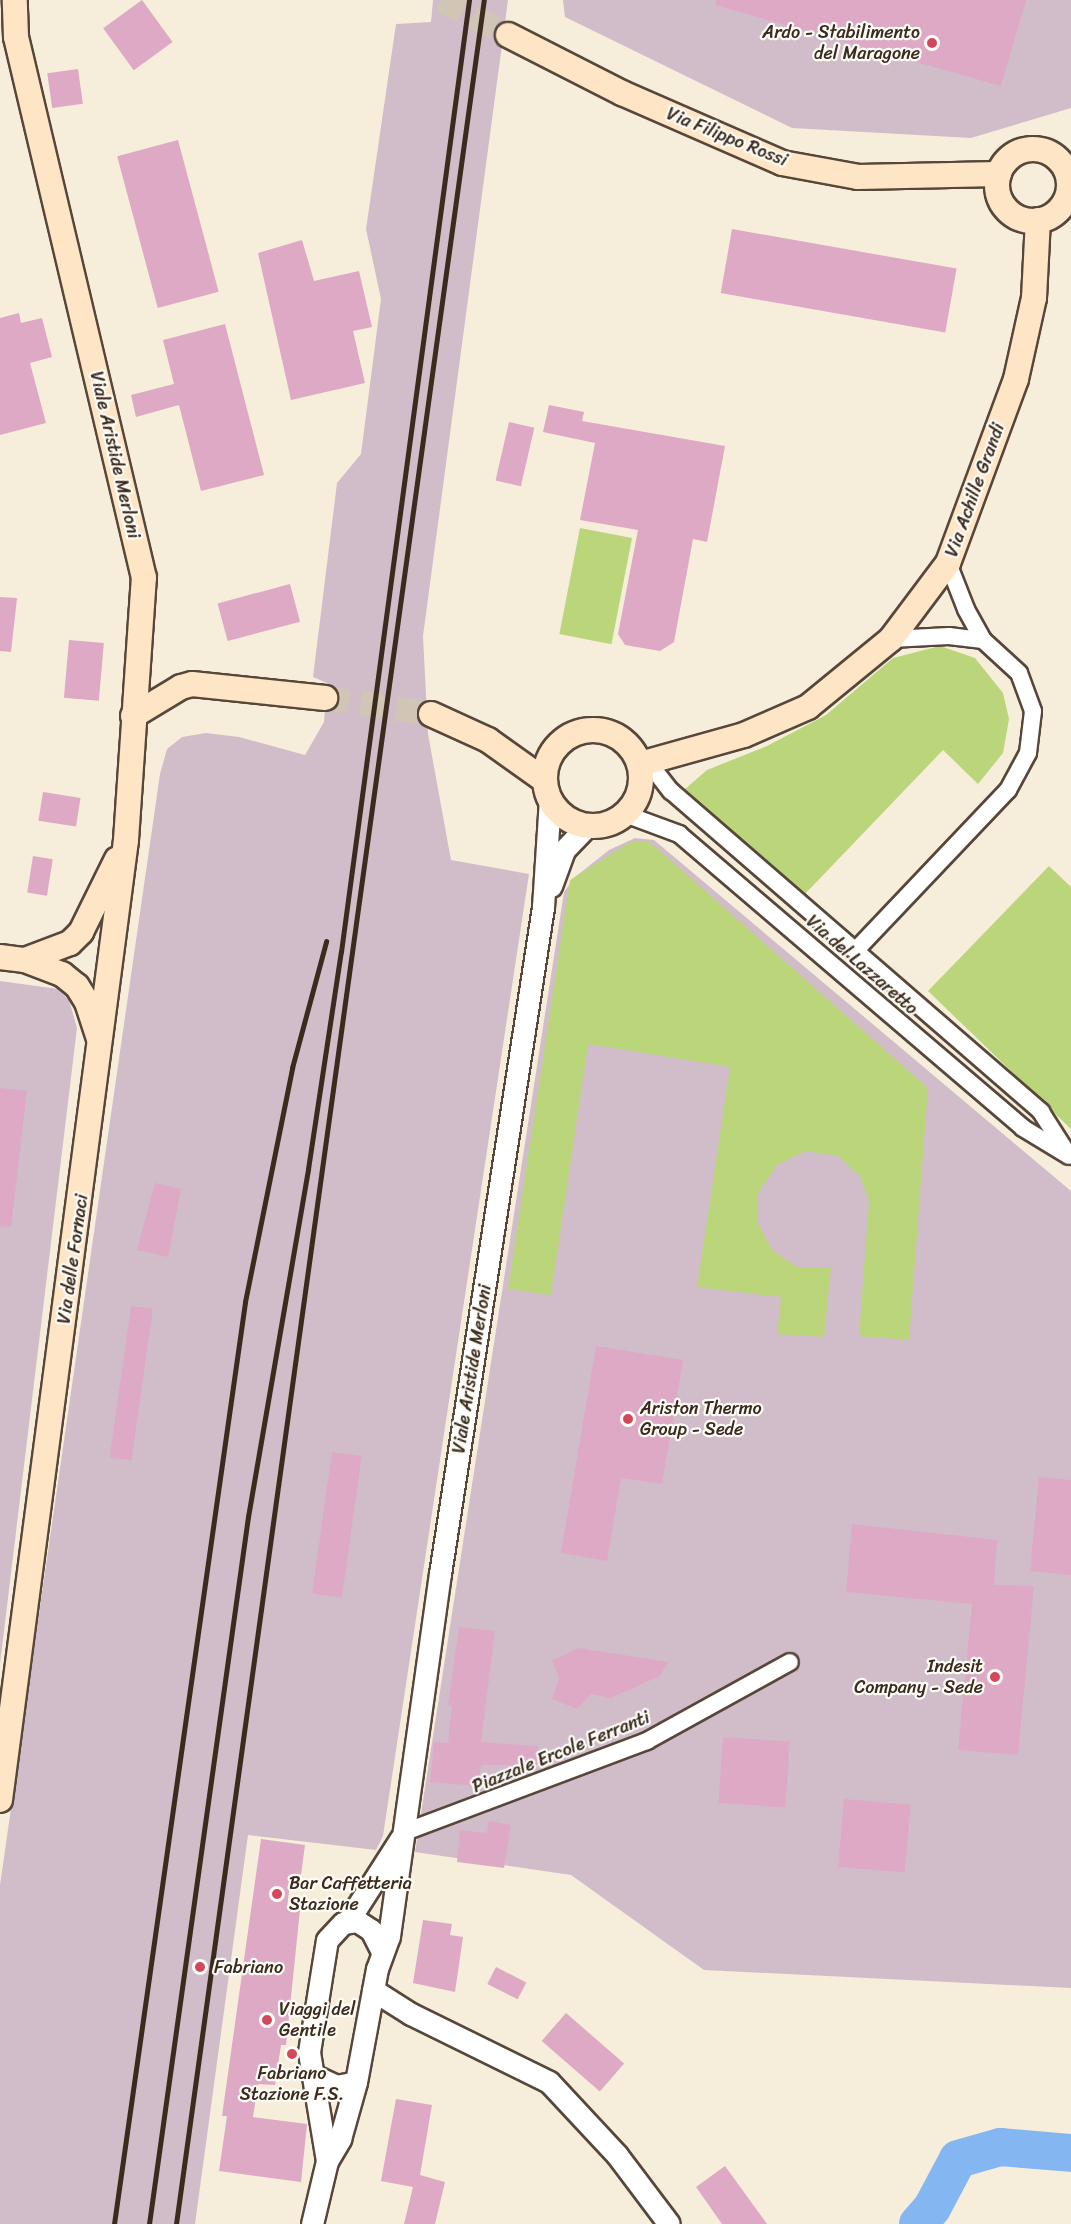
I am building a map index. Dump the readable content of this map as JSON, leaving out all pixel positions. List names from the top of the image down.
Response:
{
  "streets": {
    "main road": [
      "Via Filippo Rossi",
      "Viale Aristide Merloni",
      "Via Achille Grandi",
      "Via delle Fornaci"
    ],
    "street": ["Via del Lazzaretto", "Piazzale Ercole Ferranti"]
  },
  "crossings": [
    ["Via Filippo Rossi", "Via Achille Grandi"],
    ["Viale Aristide Merloni", "Via Achille Grandi"],
    ["Viale Aristide Merloni", "Via del Lazzaretto"],
    ["Viale Aristide Merloni", "Via delle Fornaci"],
    ["Viale Aristide Merloni", "Piazzale Ercole Ferranti"],
    ["Via Achille Grandi", "Via del Lazzaretto"]
  ],
  "places": [
    "Ardo - Stabilimento del Maragone",
    "Ariston Thermo Group - Sede",
    "Indesit Company - Sede",
    "Bar Caffetteria Stazione",
    "Fabriano",
    "Viaggi del Gentile",
    "Fabriano Stazione F.S."
  ]
}
